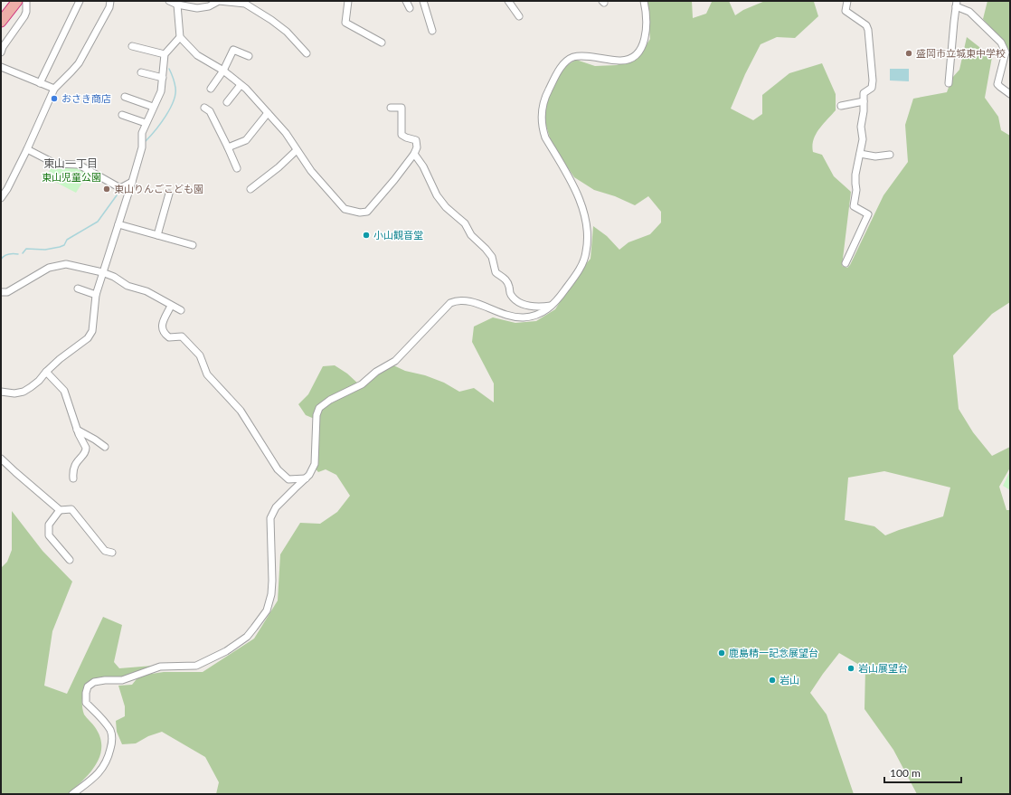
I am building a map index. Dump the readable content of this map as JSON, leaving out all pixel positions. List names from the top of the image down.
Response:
{
  "districts": ["東山一丁目"],
  "parks": ["東山児童公園"],
  "places": [
    "盛岡市立城東中学校",
    "おさき商店",
    "東山りんごこども園",
    "小山観音堂",
    "鹿島精一記念展望台",
    "岩山展望台",
    "岩山"
  ],
  "scale_bar": "100 m"
}
